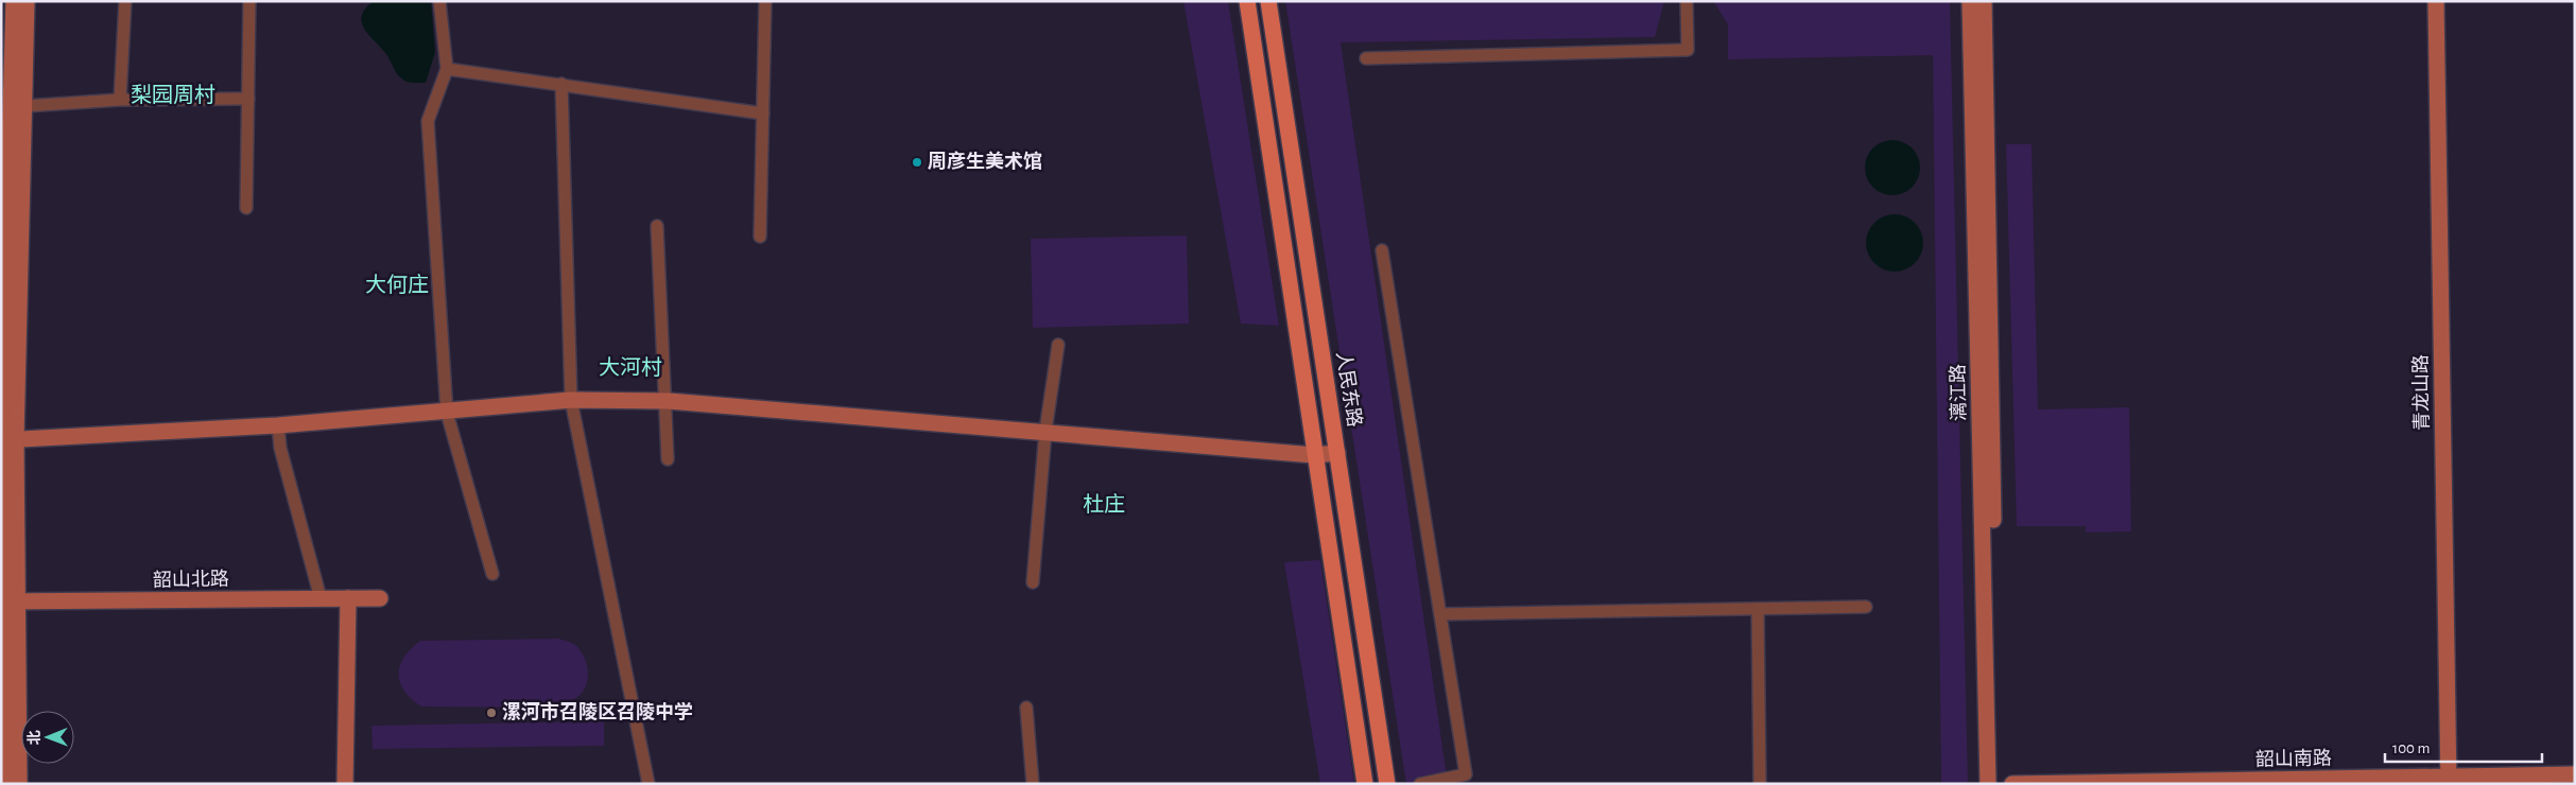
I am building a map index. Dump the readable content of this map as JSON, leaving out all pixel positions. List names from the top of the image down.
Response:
{
  "streets": {
    "main road": ["人民东路"],
    "street": [
      "漓江路",
      "青龙山路",
      "韶山北路",
      "韶山南路"
    ]
  },
  "crossings": [
    ["青龙山路", "韶山南路"]
  ],
  "districts": [
    "梨园周村",
    "大何庄",
    "大河村",
    "杜庄"
  ],
  "places": ["周彦生美术馆", "漯河市召陵区召陵中学"],
  "scale_bar": "100 m",
  "north": "left"
}
